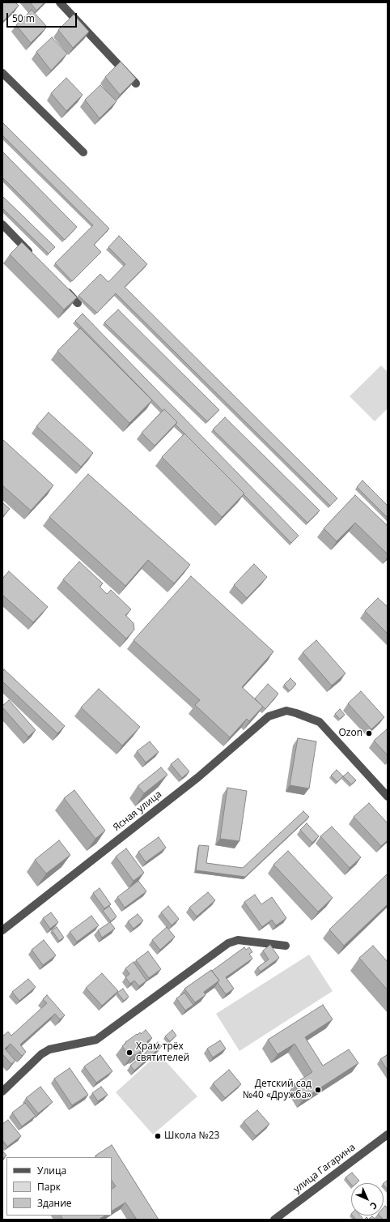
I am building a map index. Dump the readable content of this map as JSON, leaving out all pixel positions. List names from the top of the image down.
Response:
{
  "streets": {
    "street": ["Ясная улица", "улица Гагарина"]
  },
  "places": [
    "Ozon",
    "Храм трёх святителей",
    "Детский сад №40 «Дружба»",
    "Школа №23"
  ],
  "legend": ["Улица", "Парк", "Здание"],
  "scale_bar": "50 m",
  "north": "bottom right"
}
